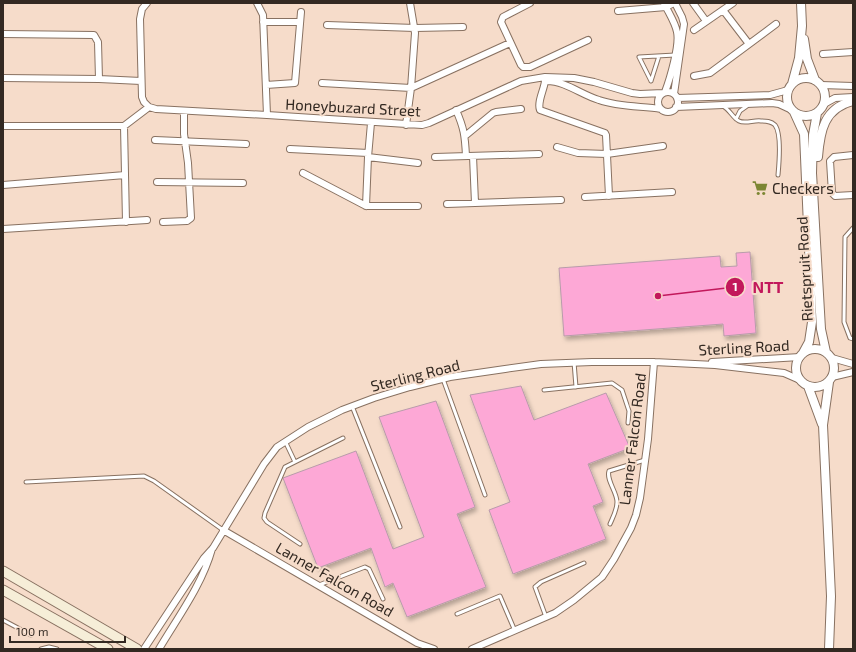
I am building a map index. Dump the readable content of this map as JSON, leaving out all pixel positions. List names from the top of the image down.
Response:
{
  "streets": {
    "street": [
      "Honeybuzard Street",
      "Rietspruit Road",
      "Sterling Road",
      "Lanner Falcon Road"
    ]
  },
  "crossings": [
    ["Rietspruit Road", "Sterling Road"],
    ["Sterling Road", "Lanner Falcon Road"]
  ],
  "places": {
    "supermarket": ["Checkers"],
    "other": ["NTT"]
  },
  "scale_bar": "100 m"
}
